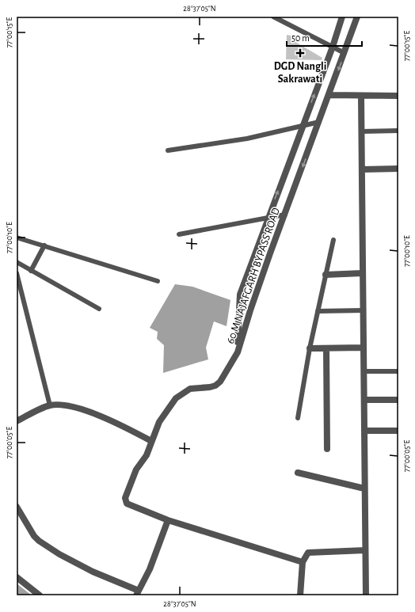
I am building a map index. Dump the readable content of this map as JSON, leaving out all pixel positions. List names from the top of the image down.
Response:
{
  "streets": {
    "street": ["60 M NAJAFGARH BYPASS ROAD"]
  },
  "places": {
    "health": ["DGD Nangli Sakrawati"]
  },
  "scale_bar": "50 m",
  "coordinates": [
    "28°37'05\"N",
    "77°00'15\"E",
    "77°00'10\"E",
    "77°00'05\"E"
  ]
}
